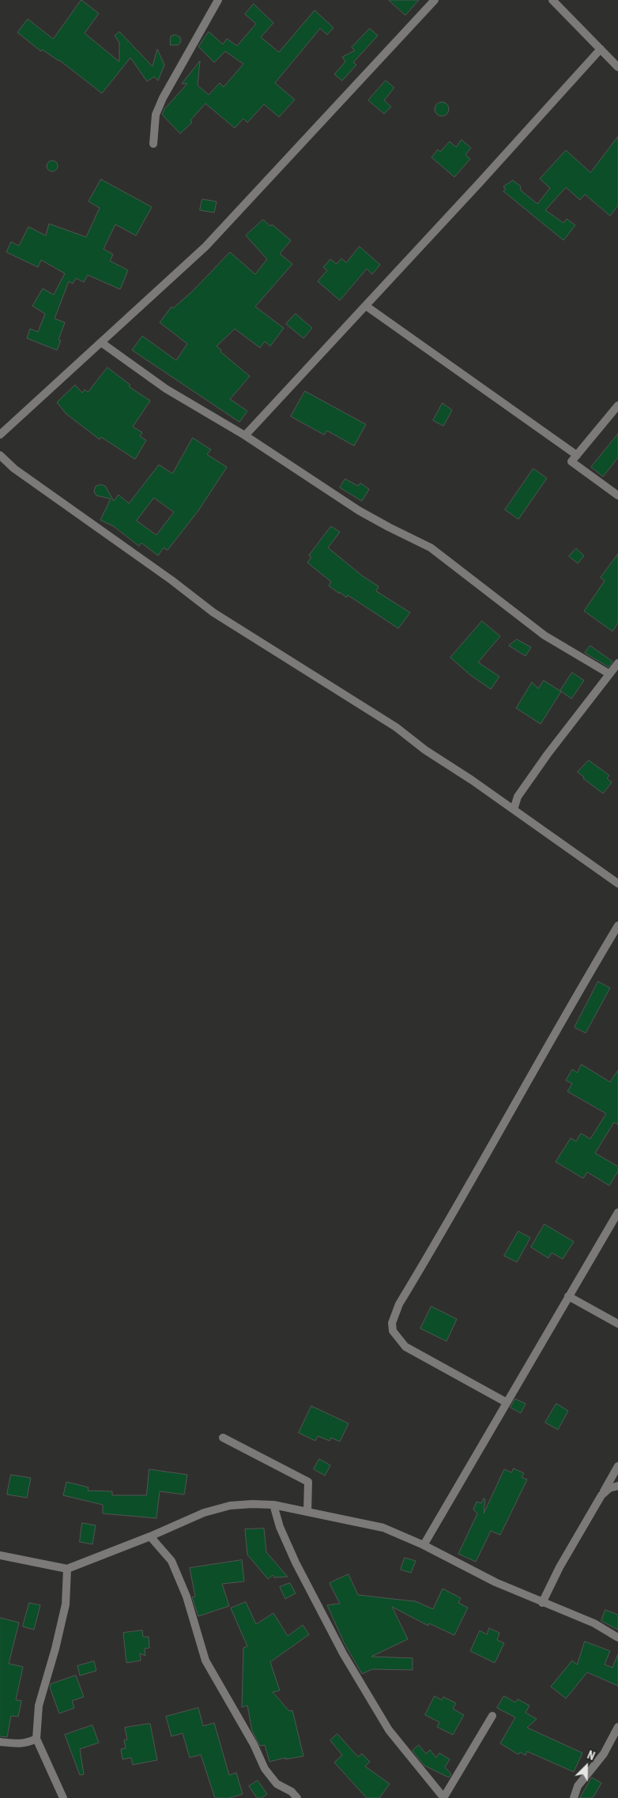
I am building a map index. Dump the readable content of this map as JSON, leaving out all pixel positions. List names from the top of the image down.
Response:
{
  "north": "top right"
}
